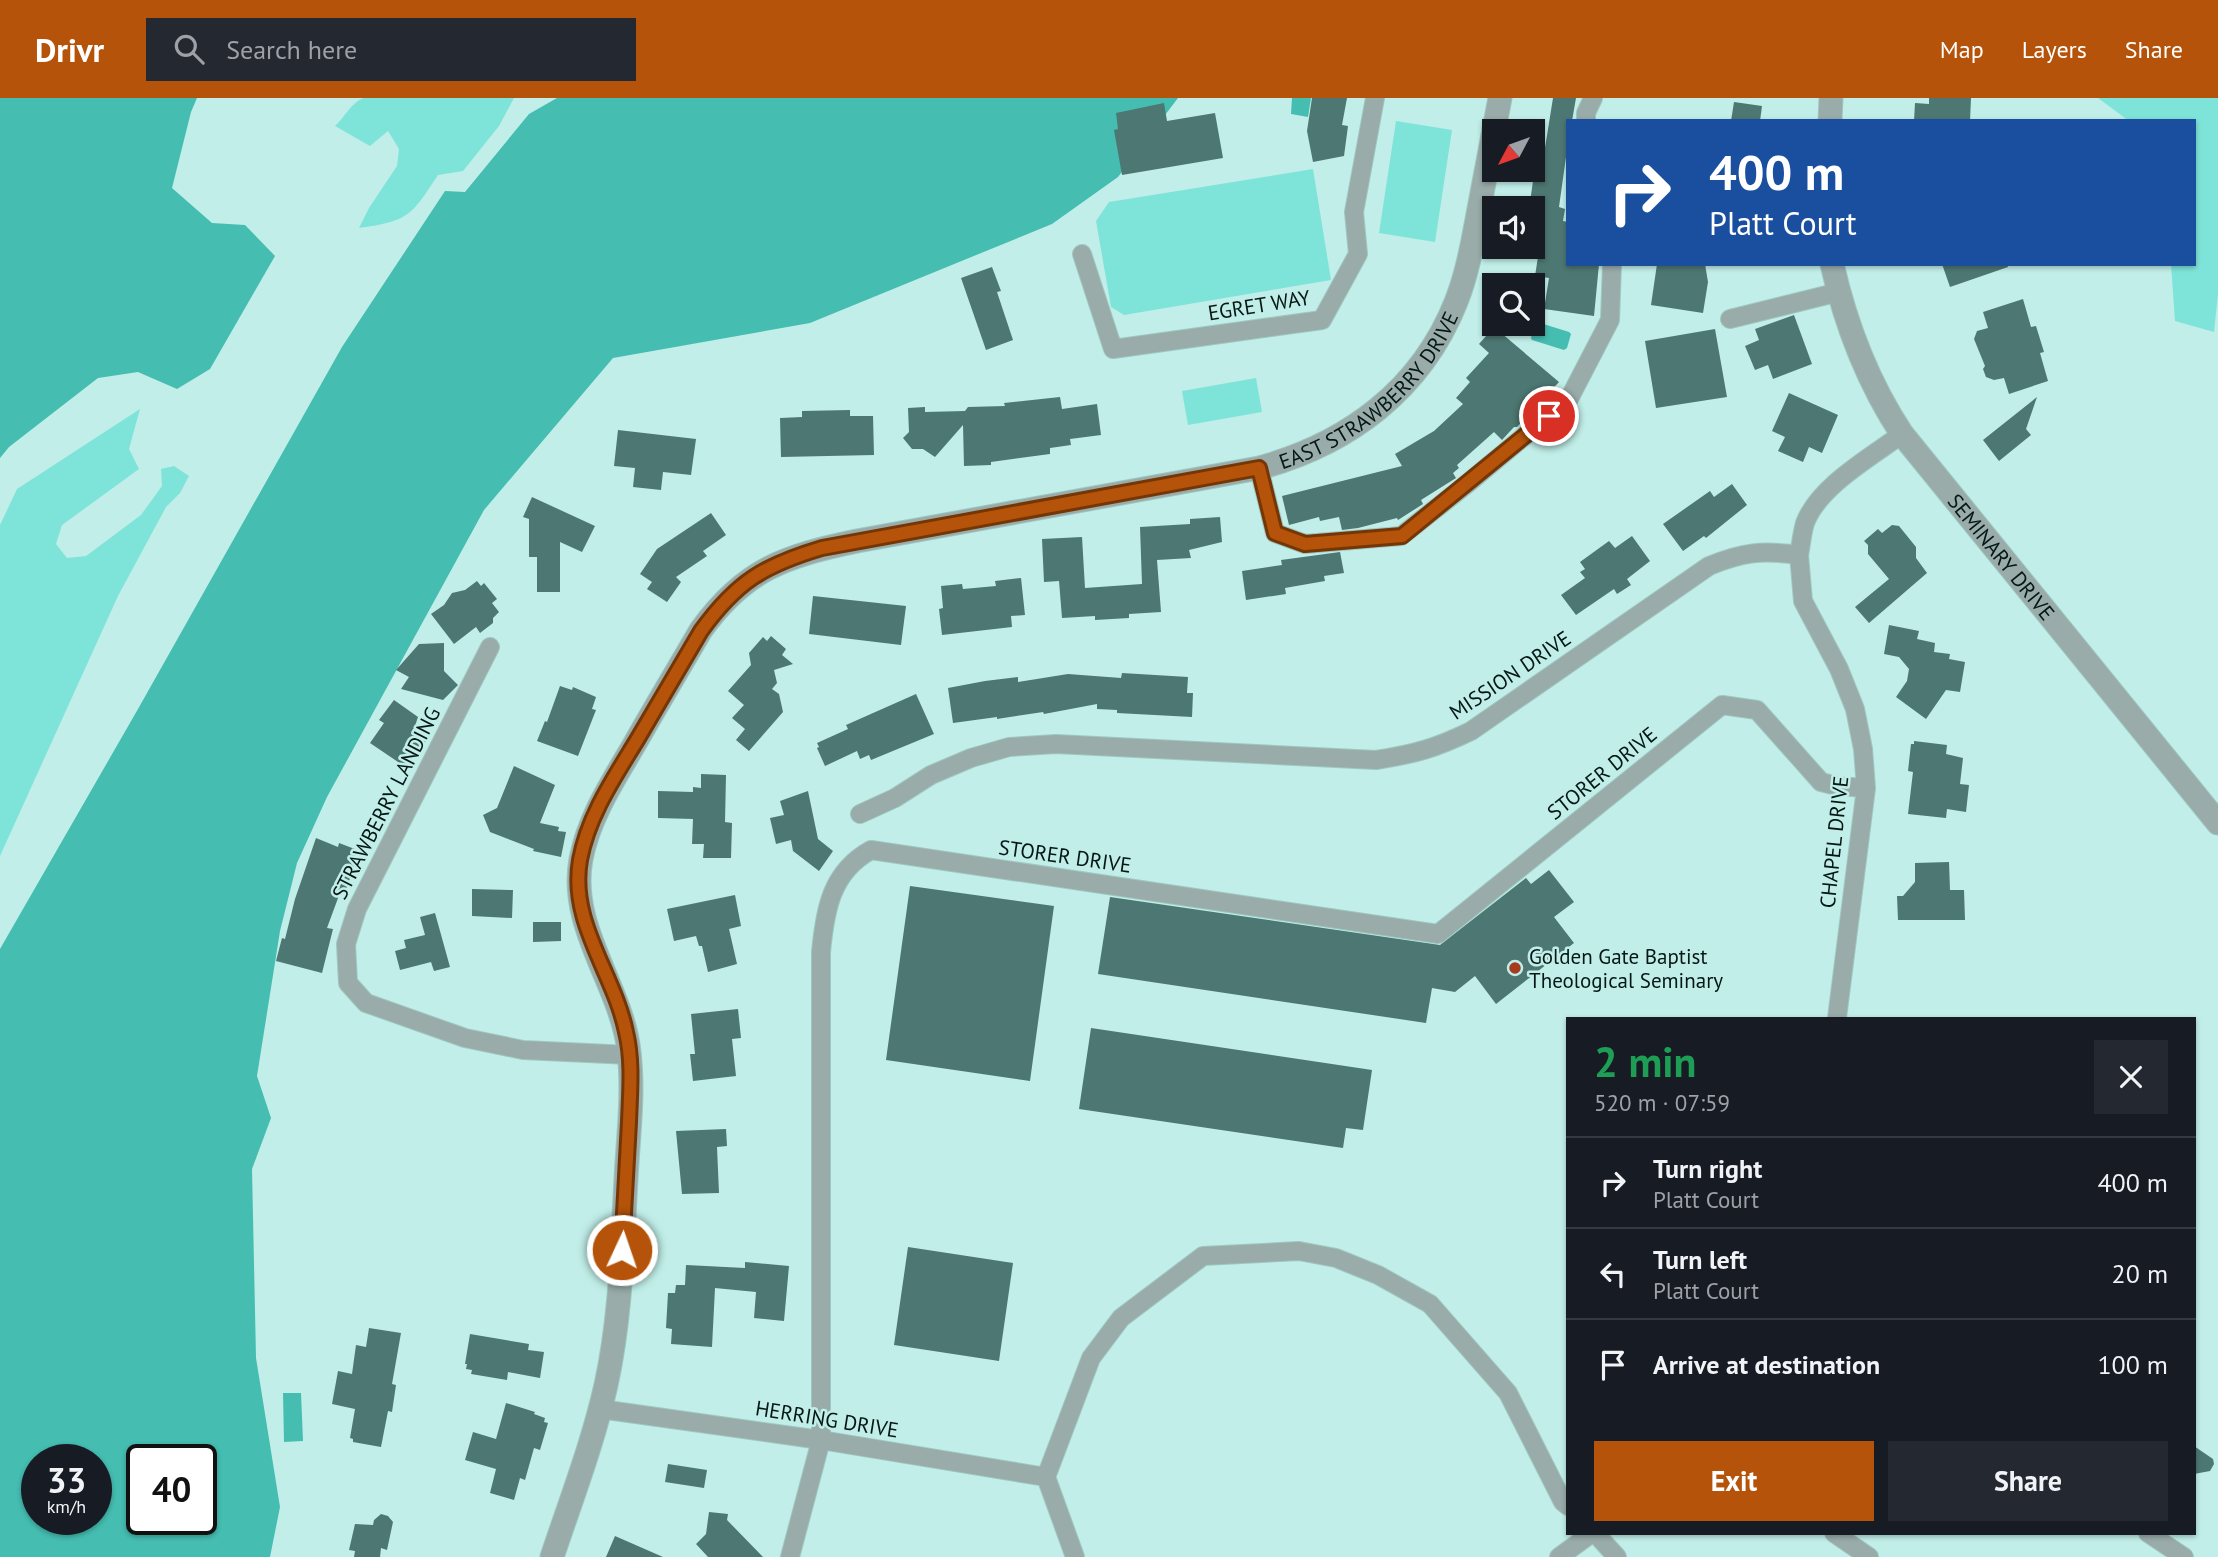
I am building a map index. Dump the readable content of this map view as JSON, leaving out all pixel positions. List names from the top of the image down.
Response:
{
  "streets": {
    "street": [
      "EGRET WAY",
      "EAST STRAWBERRY DRIVE",
      "SEMINARY DRIVE",
      "MISSION DRIVE",
      "STORER DRIVE",
      "STRAWBERRY LANDING",
      "CHAPEL DRIVE",
      "HERRING DRIVE"
    ]
  },
  "crossings": [
    ["EAST STRAWBERRY DRIVE", "STRAWBERRY LANDING"],
    ["EAST STRAWBERRY DRIVE", "HERRING DRIVE"],
    ["MISSION DRIVE", "CHAPEL DRIVE"],
    ["STORER DRIVE", "CHAPEL DRIVE"],
    ["STORER DRIVE", "HERRING DRIVE"]
  ],
  "places": ["Golden Gate Baptist Theological Seminary"],
  "north": "bottom left",
  "page": {
    "header": "Drivr",
    "search": "Search here",
    "nav": ["Map", "Layers", "Share"],
    "turn": ["400 m", "Platt Court"],
    "heading": ["2 min", "520 m · 07:59"],
    "list": [
      {
        "name": "Turn right",
        "note": "Platt Court",
        "value": "400 m"
      },
      {
        "name": "Turn left",
        "note": "Platt Court",
        "value": "20 m"
      },
      {
        "name": "Arrive at destination",
        "value": "100 m"
      }
    ],
    "buttons": ["Exit", "Share"],
    "speed": "33 km/h",
    "limit": "40"
  }
}
